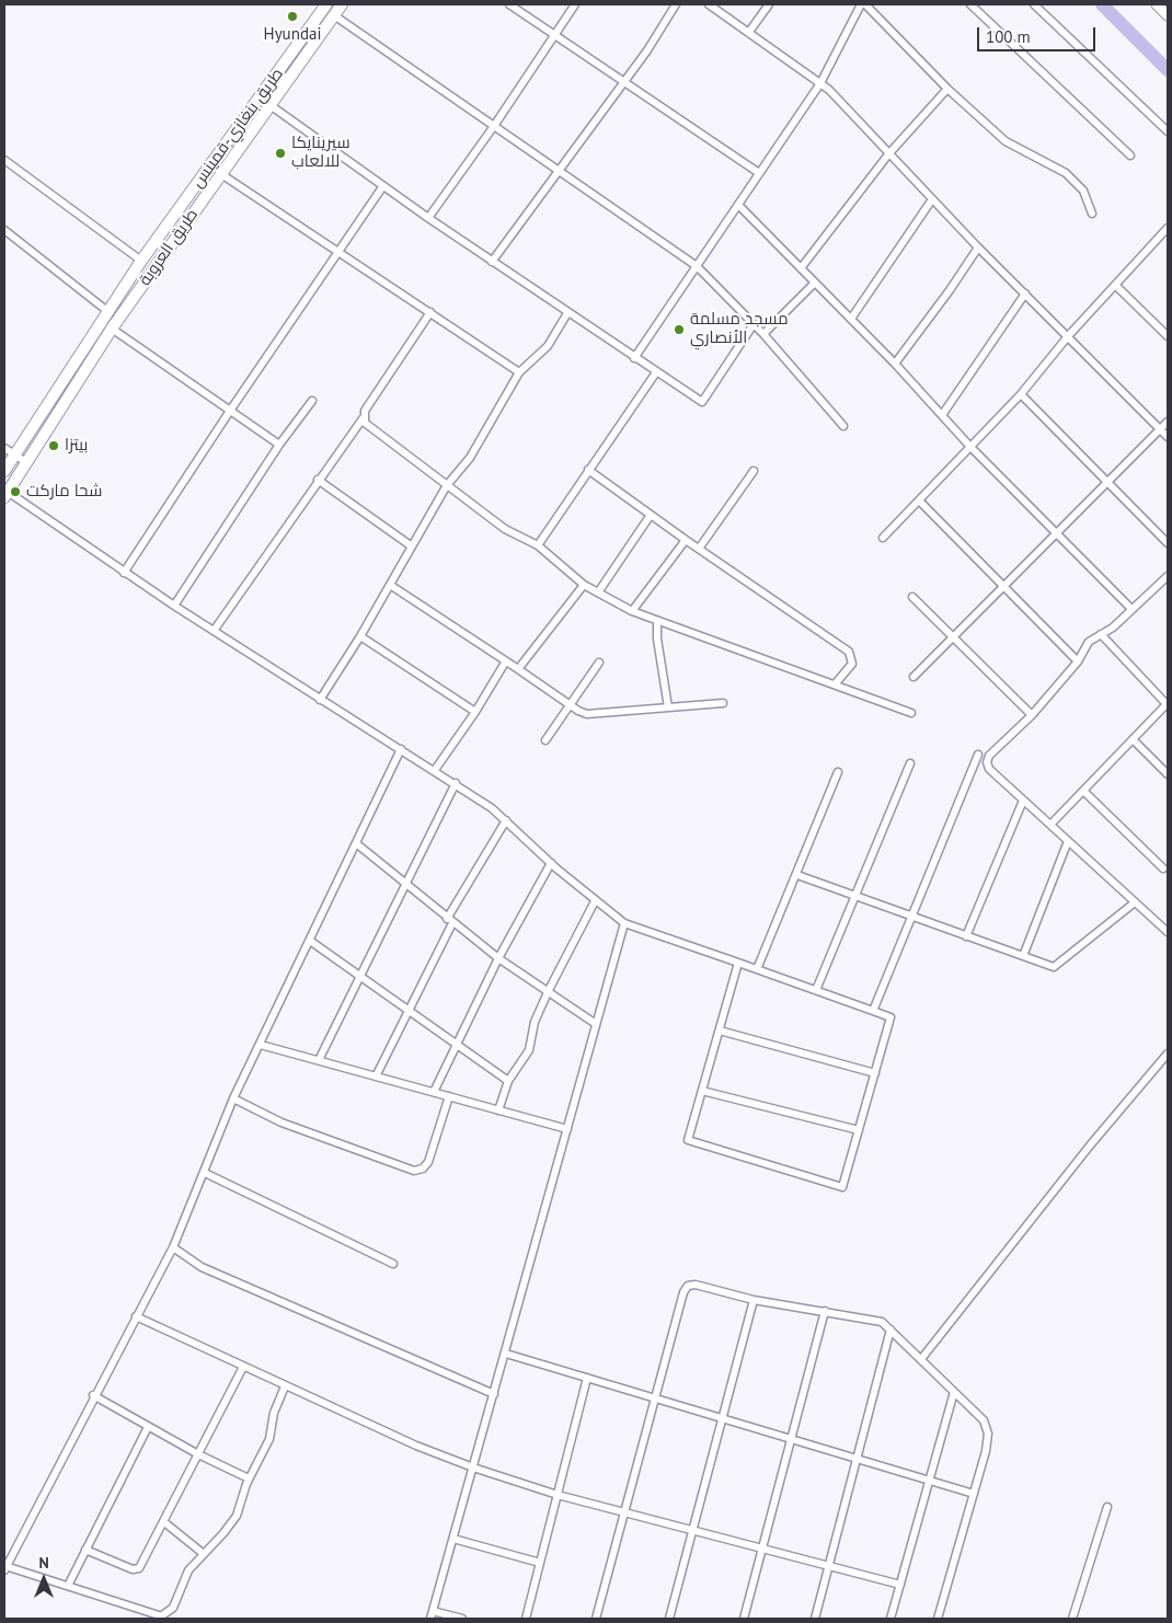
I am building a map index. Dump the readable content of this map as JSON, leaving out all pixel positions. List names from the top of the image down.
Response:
{
  "streets": {
    "main road": ["طريق بنغازي-قمينس", "طريق العروبة"]
  },
  "places": [
    "Hyundai",
    "سيرينايكا للالعاب",
    "مسجد مسلمة الأنصاري",
    "بيتزا",
    "شحا ماركت"
  ],
  "scale_bar": "100 m",
  "north": "top"
}
